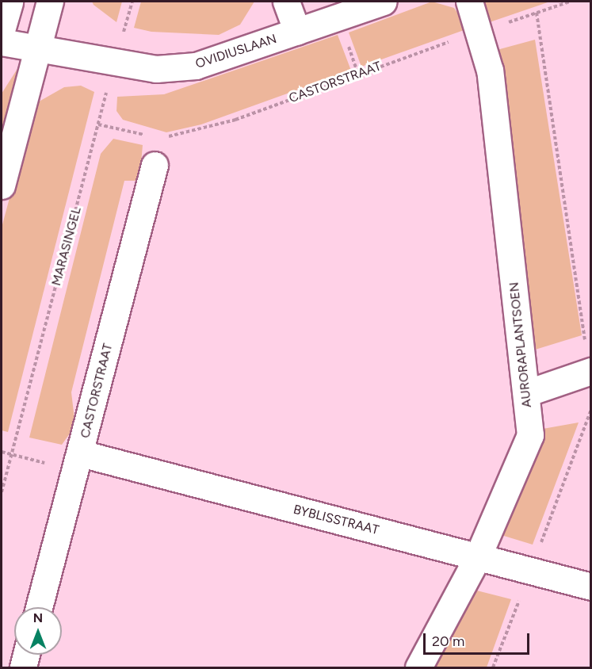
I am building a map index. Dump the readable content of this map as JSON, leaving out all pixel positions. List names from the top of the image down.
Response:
{
  "streets": {
    "street": [
      "OVIDIUSLAAN",
      "CASTORSTRAAT",
      "AURORAPLANTSOEN",
      "BYBLISSTRAAT"
    ],
    "path": ["MARASINGEL"]
  },
  "crossings": [
    ["OVIDIUSLAAN", "MARASINGEL"],
    ["CASTORSTRAAT", "AURORAPLANTSOEN"],
    ["CASTORSTRAAT", "BYBLISSTRAAT"],
    ["AURORAPLANTSOEN", "BYBLISSTRAAT"]
  ],
  "scale_bar": "20 m",
  "north": "top"
}
